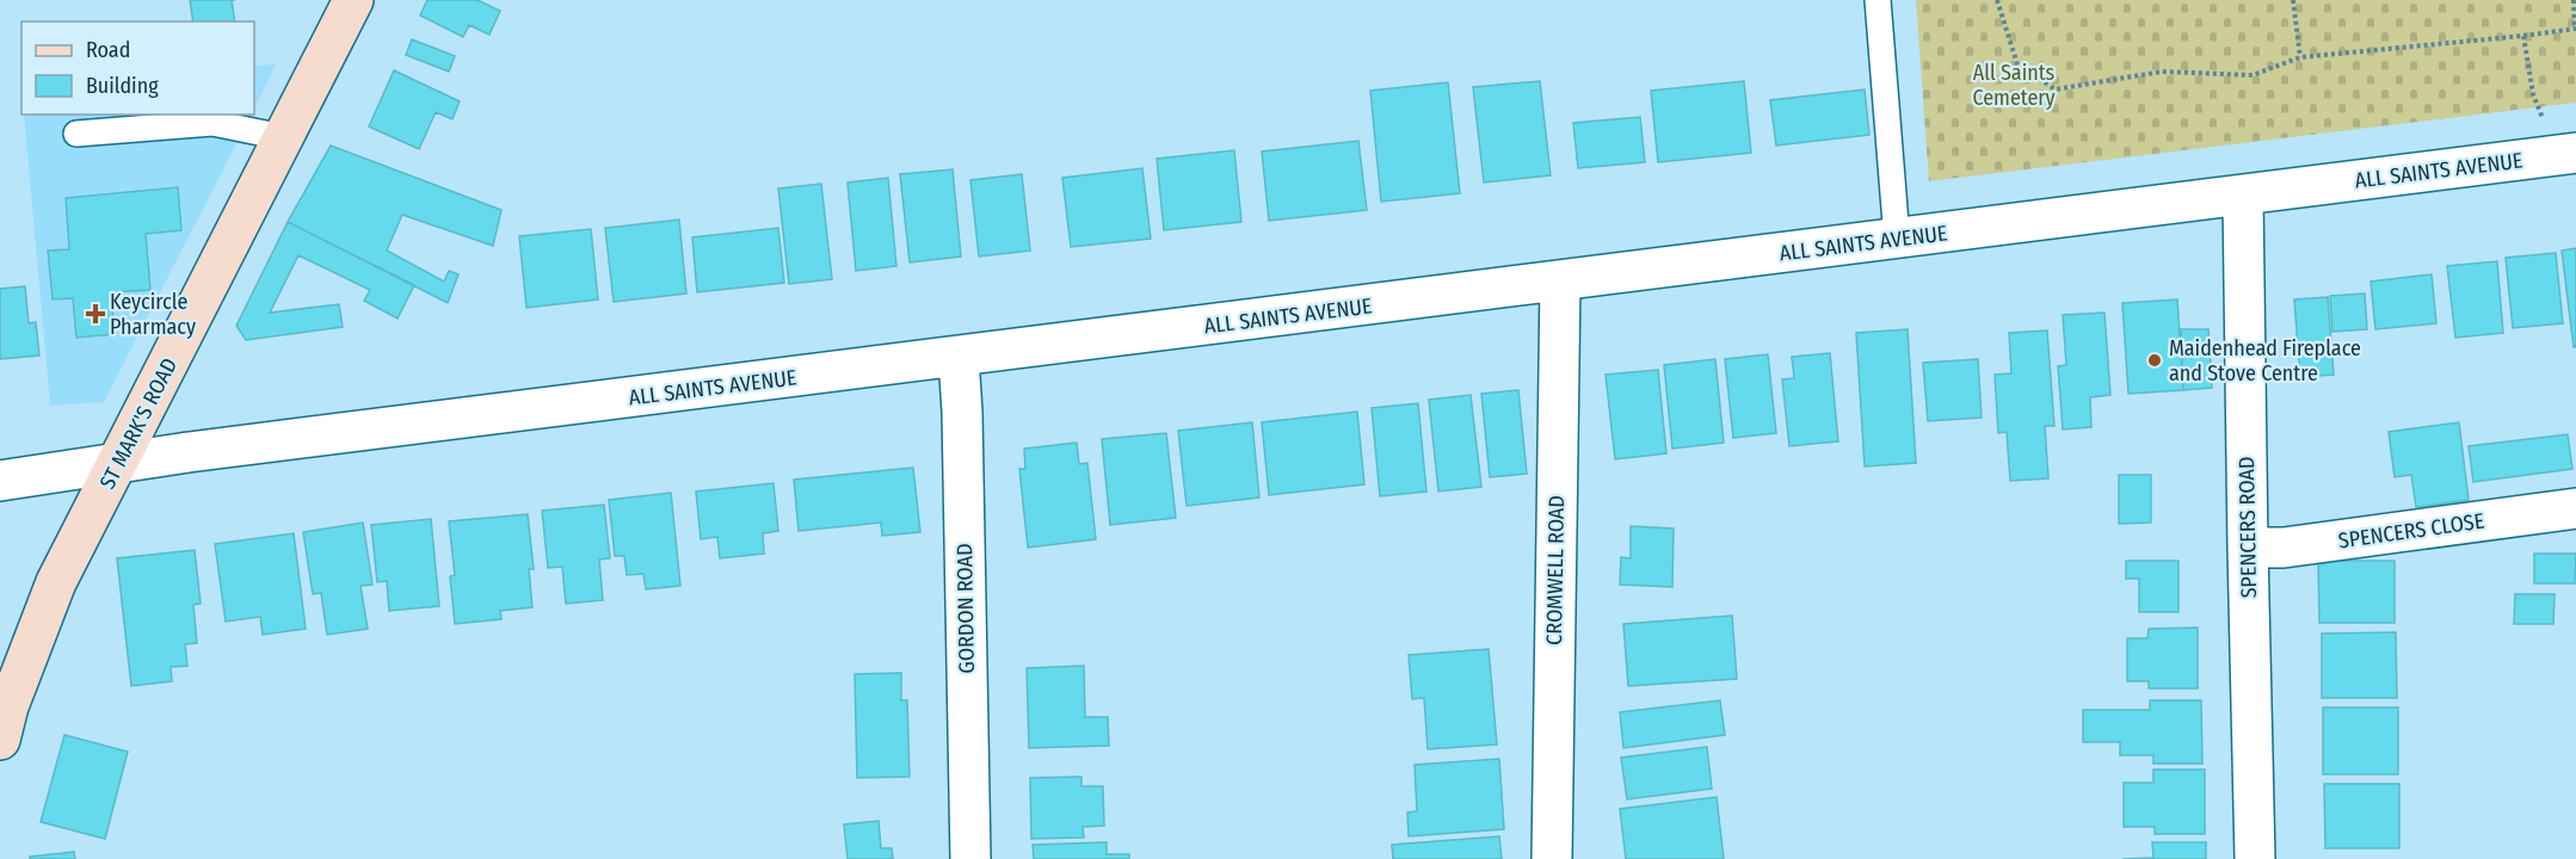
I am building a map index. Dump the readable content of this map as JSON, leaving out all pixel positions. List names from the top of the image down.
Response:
{
  "streets": {
    "street": [
      "ALL SAINTS AVENUE",
      "ST MARK'S ROAD",
      "SPENCERS ROAD",
      "SPENCERS CLOSE",
      "CROMWELL ROAD",
      "GORDON ROAD"
    ]
  },
  "crossings": [
    ["ALL SAINTS AVENUE", "ST MARK'S ROAD"],
    ["ALL SAINTS AVENUE", "SPENCERS ROAD"],
    ["ALL SAINTS AVENUE", "CROMWELL ROAD"],
    ["ALL SAINTS AVENUE", "GORDON ROAD"],
    ["SPENCERS ROAD", "SPENCERS CLOSE"]
  ],
  "parks": ["All Saints Cemetery"],
  "places": {
    "health": ["Keycircle Pharmacy"],
    "other": ["Maidenhead Fireplace and Stove Centre"]
  },
  "legend": ["Road", "Building"]
}
